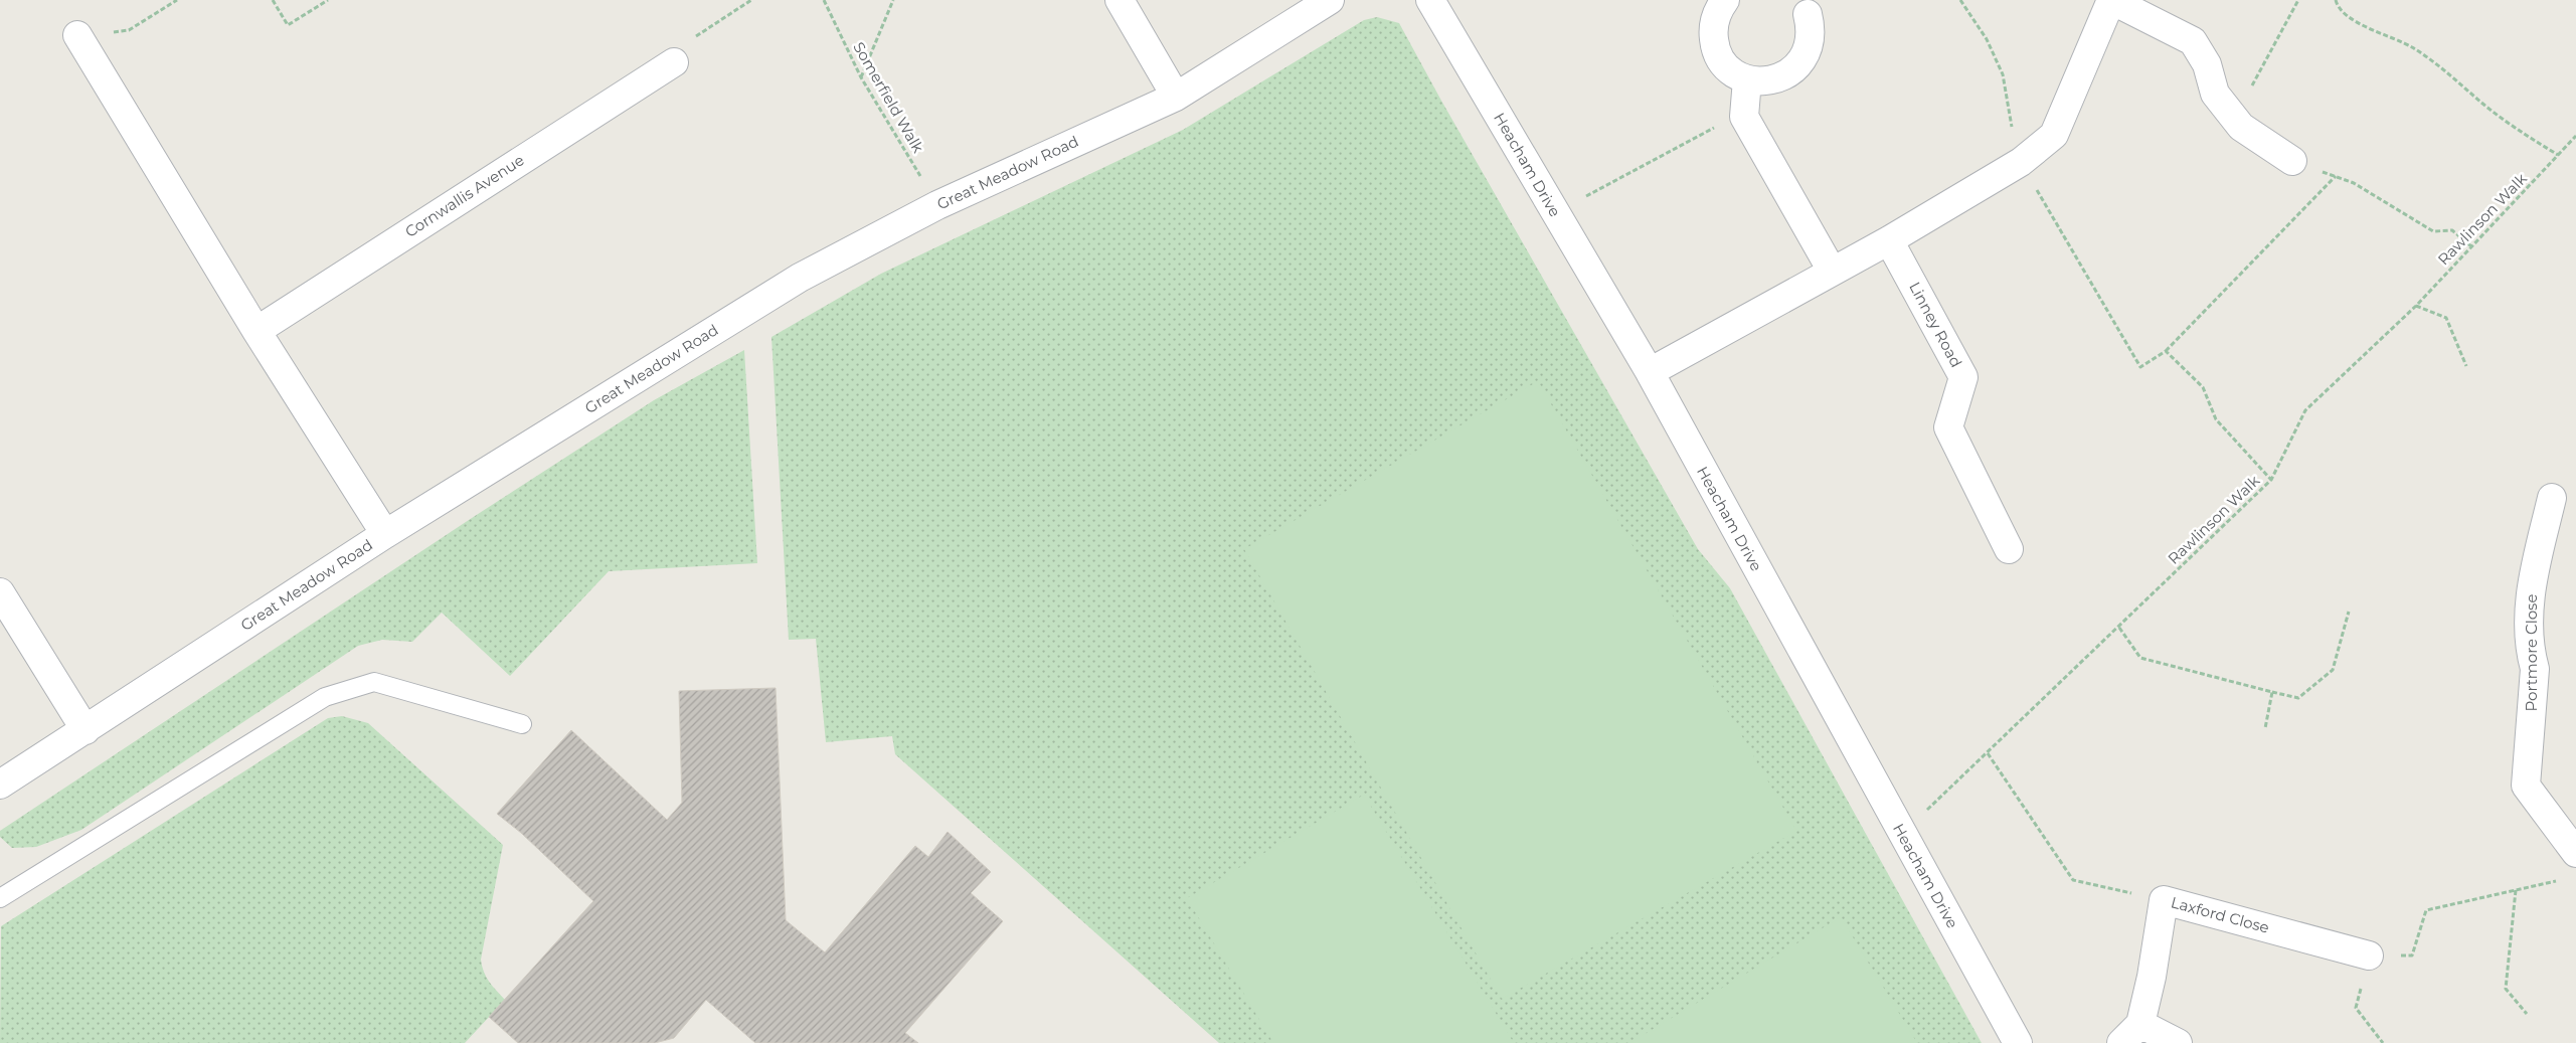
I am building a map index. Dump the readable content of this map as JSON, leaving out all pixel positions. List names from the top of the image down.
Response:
{
  "streets": {
    "street": [
      "Heacham Drive",
      "Great Meadow Road",
      "Cornwallis Avenue",
      "Linney Road",
      "Portmore Close",
      "Laxford Close"
    ],
    "path": ["Somerfield Walk", "Rawlinson Walk"]
  },
  "crossings": [
    ["Somerfield Walk", "Great Meadow Road"],
    ["Heacham Drive", "Rawlinson Walk"]
  ]
}
